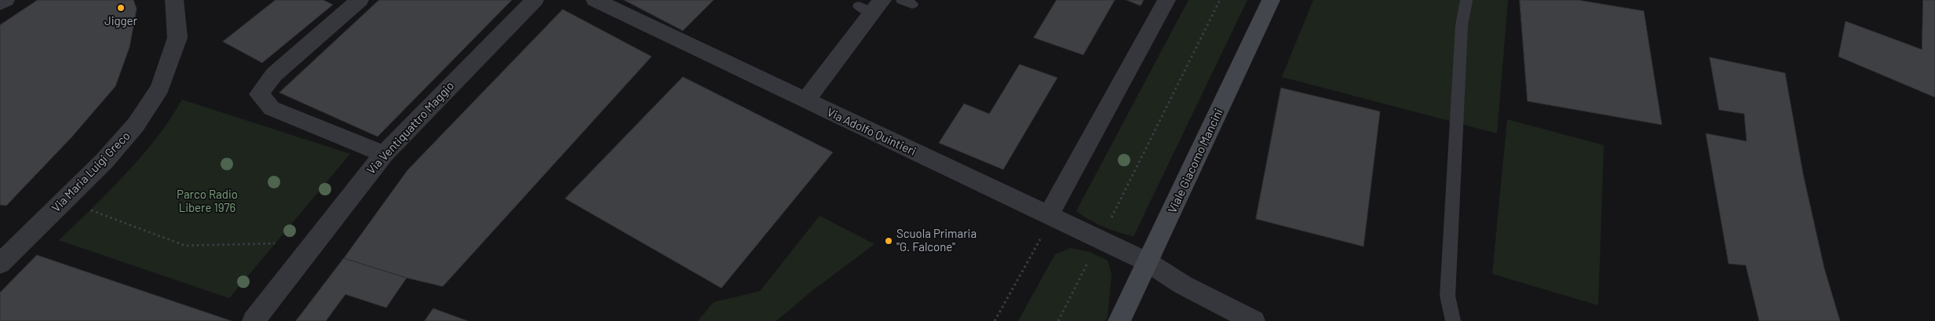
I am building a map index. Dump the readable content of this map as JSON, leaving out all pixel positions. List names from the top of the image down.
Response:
{
  "streets": {
    "street": [
      "Via Ventiquattro Maggio",
      "Via Adolfo Quintieri",
      "Viale Giacomo Mancini",
      "Via Maria Luigi Greco"
    ]
  },
  "crossings": [
    ["Via Adolfo Quintieri", "Viale Giacomo Mancini"]
  ],
  "parks": ["Parco Radio Libere 1976"],
  "places": ["Jigger", "Scuola Primaria \"G. Falcone\""]
}
